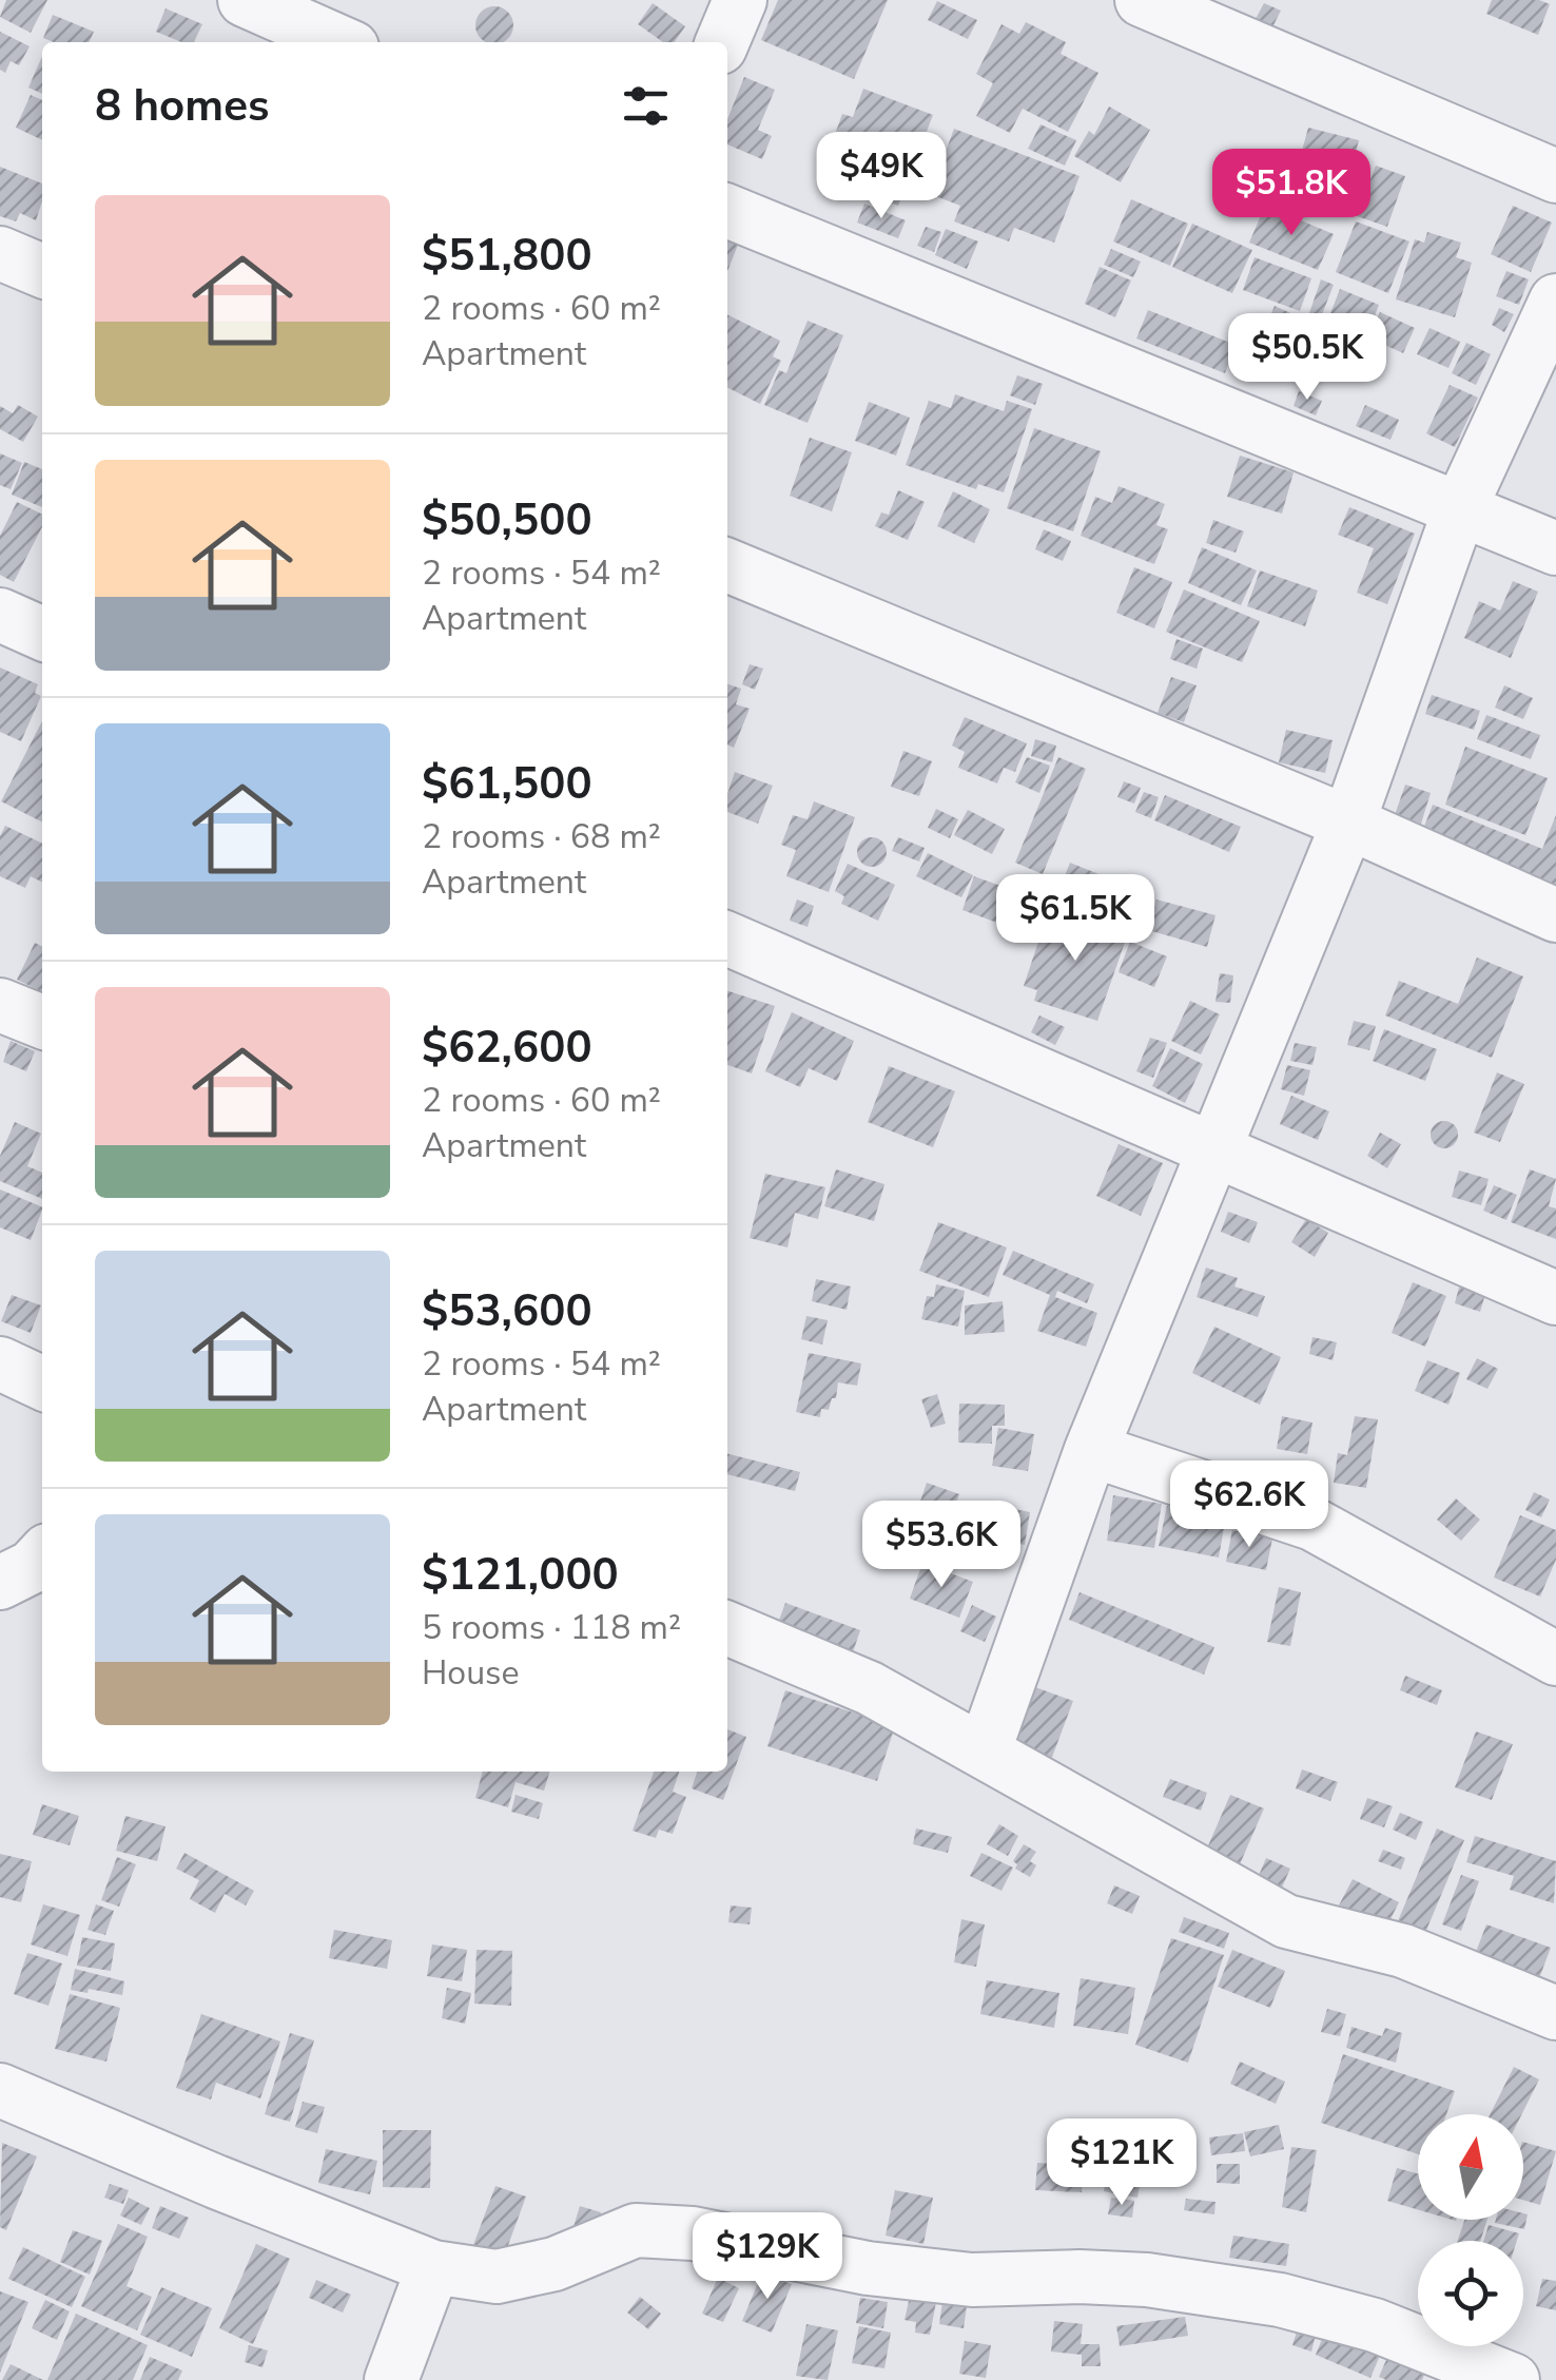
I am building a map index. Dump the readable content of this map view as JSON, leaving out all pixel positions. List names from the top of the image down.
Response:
{
  "north": "top",
  "page": {
    "heading": "8 homes",
    "price": [
      "$49K",
      "$51.8K",
      "$50.5K",
      "$61.5K",
      "$62.6K",
      "$53.6K",
      "$121K",
      "$129K"
    ],
    "list": [
      {
        "name": "$51,800",
        "note": "2 rooms · 60 m² · Apartment"
      },
      {
        "name": "$50,500",
        "note": "2 rooms · 54 m² · Apartment"
      },
      {
        "name": "$61,500",
        "note": "2 rooms · 68 m² · Apartment"
      },
      {
        "name": "$62,600",
        "note": "2 rooms · 60 m² · Apartment"
      },
      {
        "name": "$53,600",
        "note": "2 rooms · 54 m² · Apartment"
      },
      {
        "name": "$121,000",
        "note": "5 rooms · 118 m² · House"
      }
    ]
  }
}
